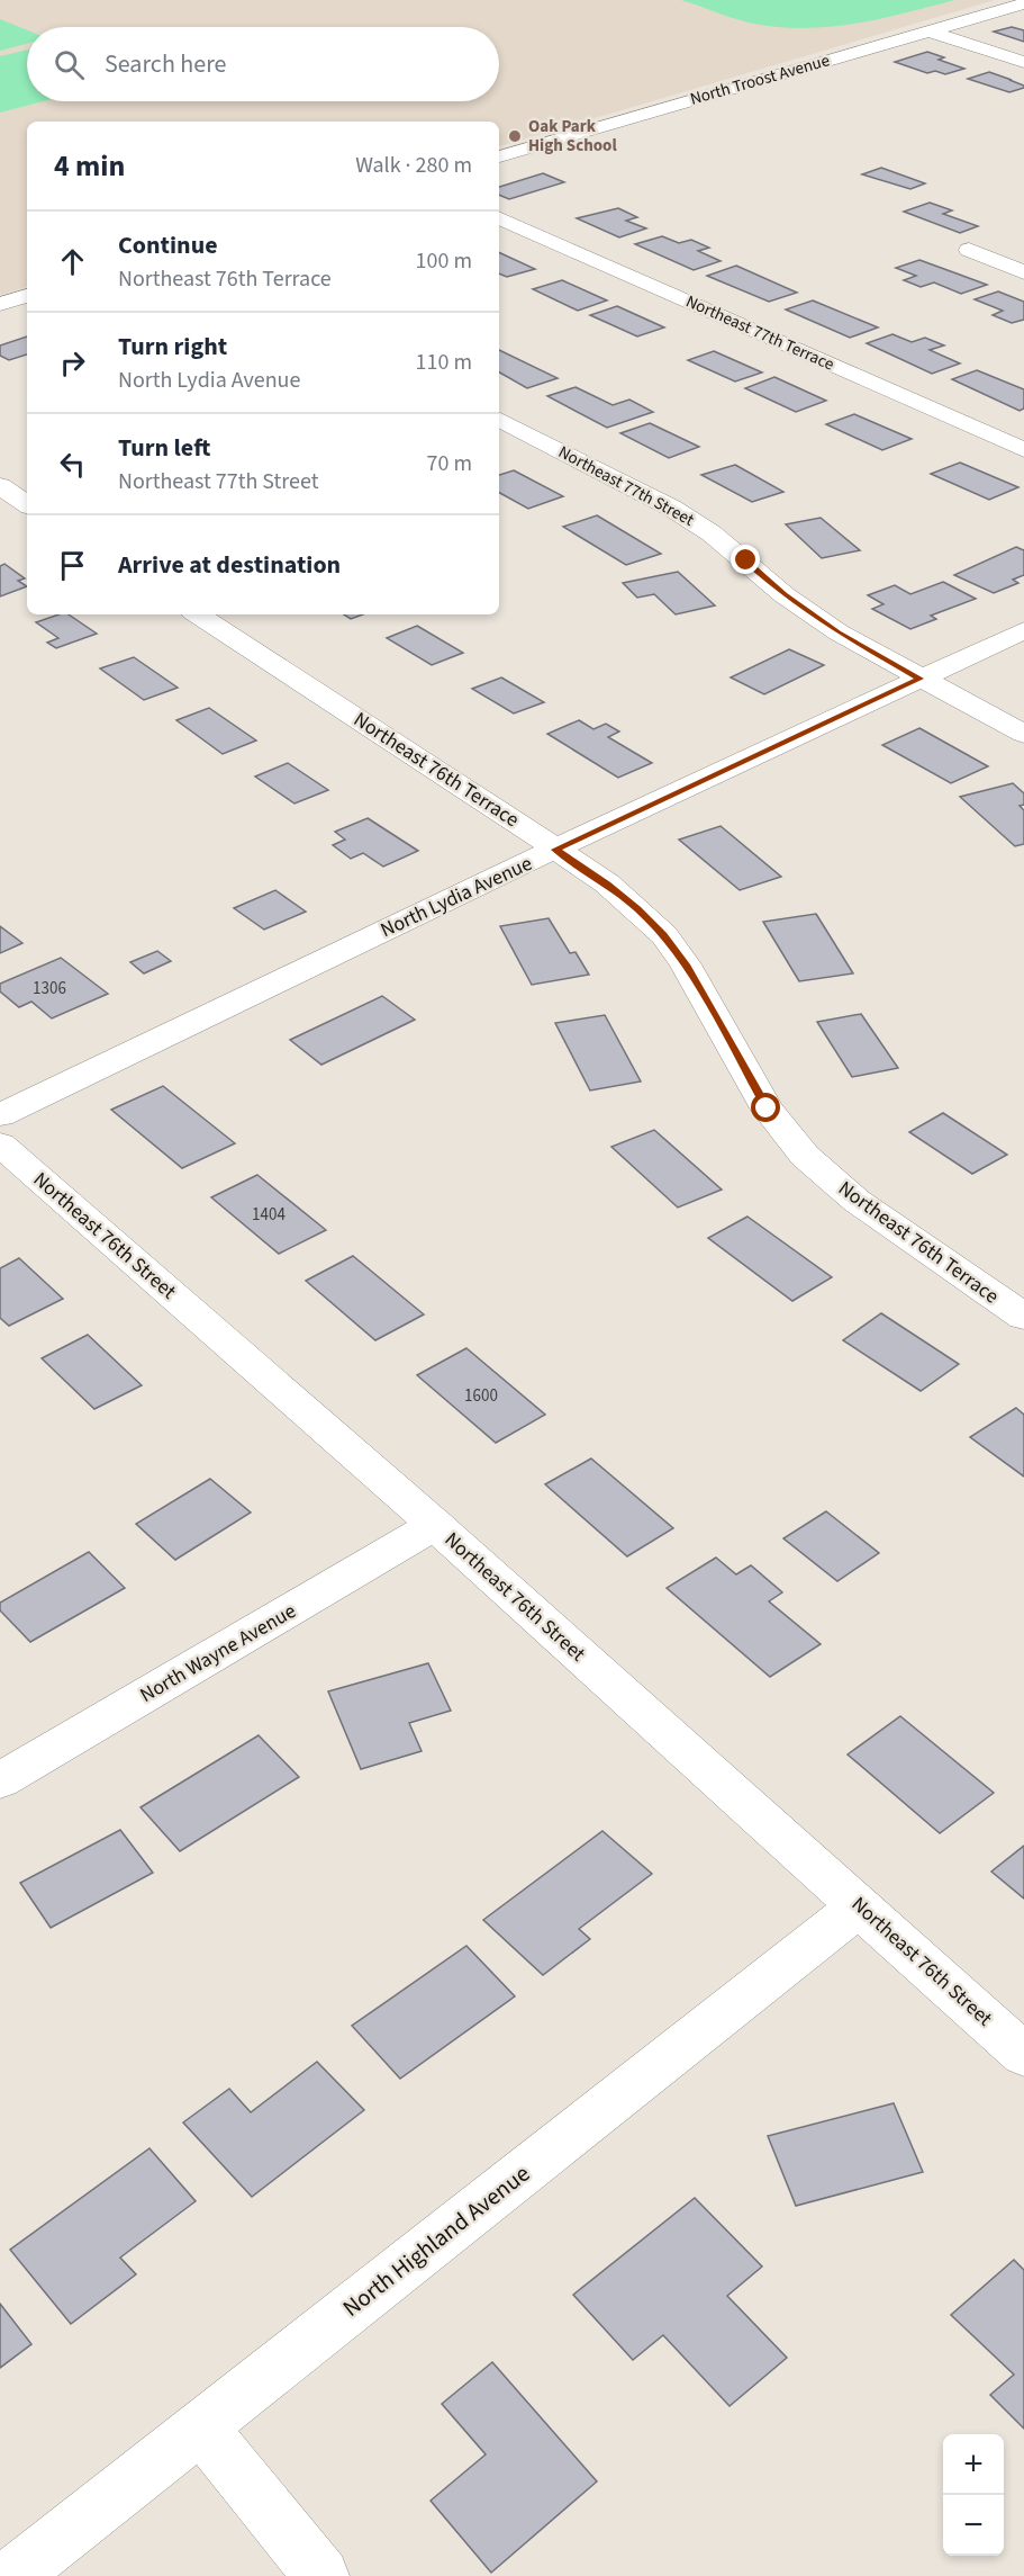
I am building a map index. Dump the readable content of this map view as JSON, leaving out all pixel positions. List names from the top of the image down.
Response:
{
  "streets": {
    "street": [
      "North Troost Avenue",
      "Northeast 77th Terrace",
      "Northeast 77th Street",
      "Northeast 76th Terrace",
      "North Lydia Avenue",
      "Northeast 76th Street",
      "North Wayne Avenue",
      "North Highland Avenue"
    ]
  },
  "crossings": [
    ["Northeast 77th Street", "North Lydia Avenue"],
    ["Northeast 76th Terrace", "North Lydia Avenue"],
    ["Northeast 76th Street", "North Wayne Avenue"],
    ["Northeast 76th Street", "North Highland Avenue"]
  ],
  "places": ["Oak Park High School"],
  "house_numbers": ["1306", "1404", "1600"],
  "page": {
    "search": "Search here",
    "heading": ["4 min", "Walk · 280 m"],
    "list": [
      ["Continue", "Northeast 76th Terrace", "100 m"],
      ["Turn right", "North Lydia Avenue", "110 m"],
      ["Turn left", "Northeast 77th Street", "70 m"],
      "Arrive at destination"
    ],
    "map_buttons": ["+", "−"]
  }
}
